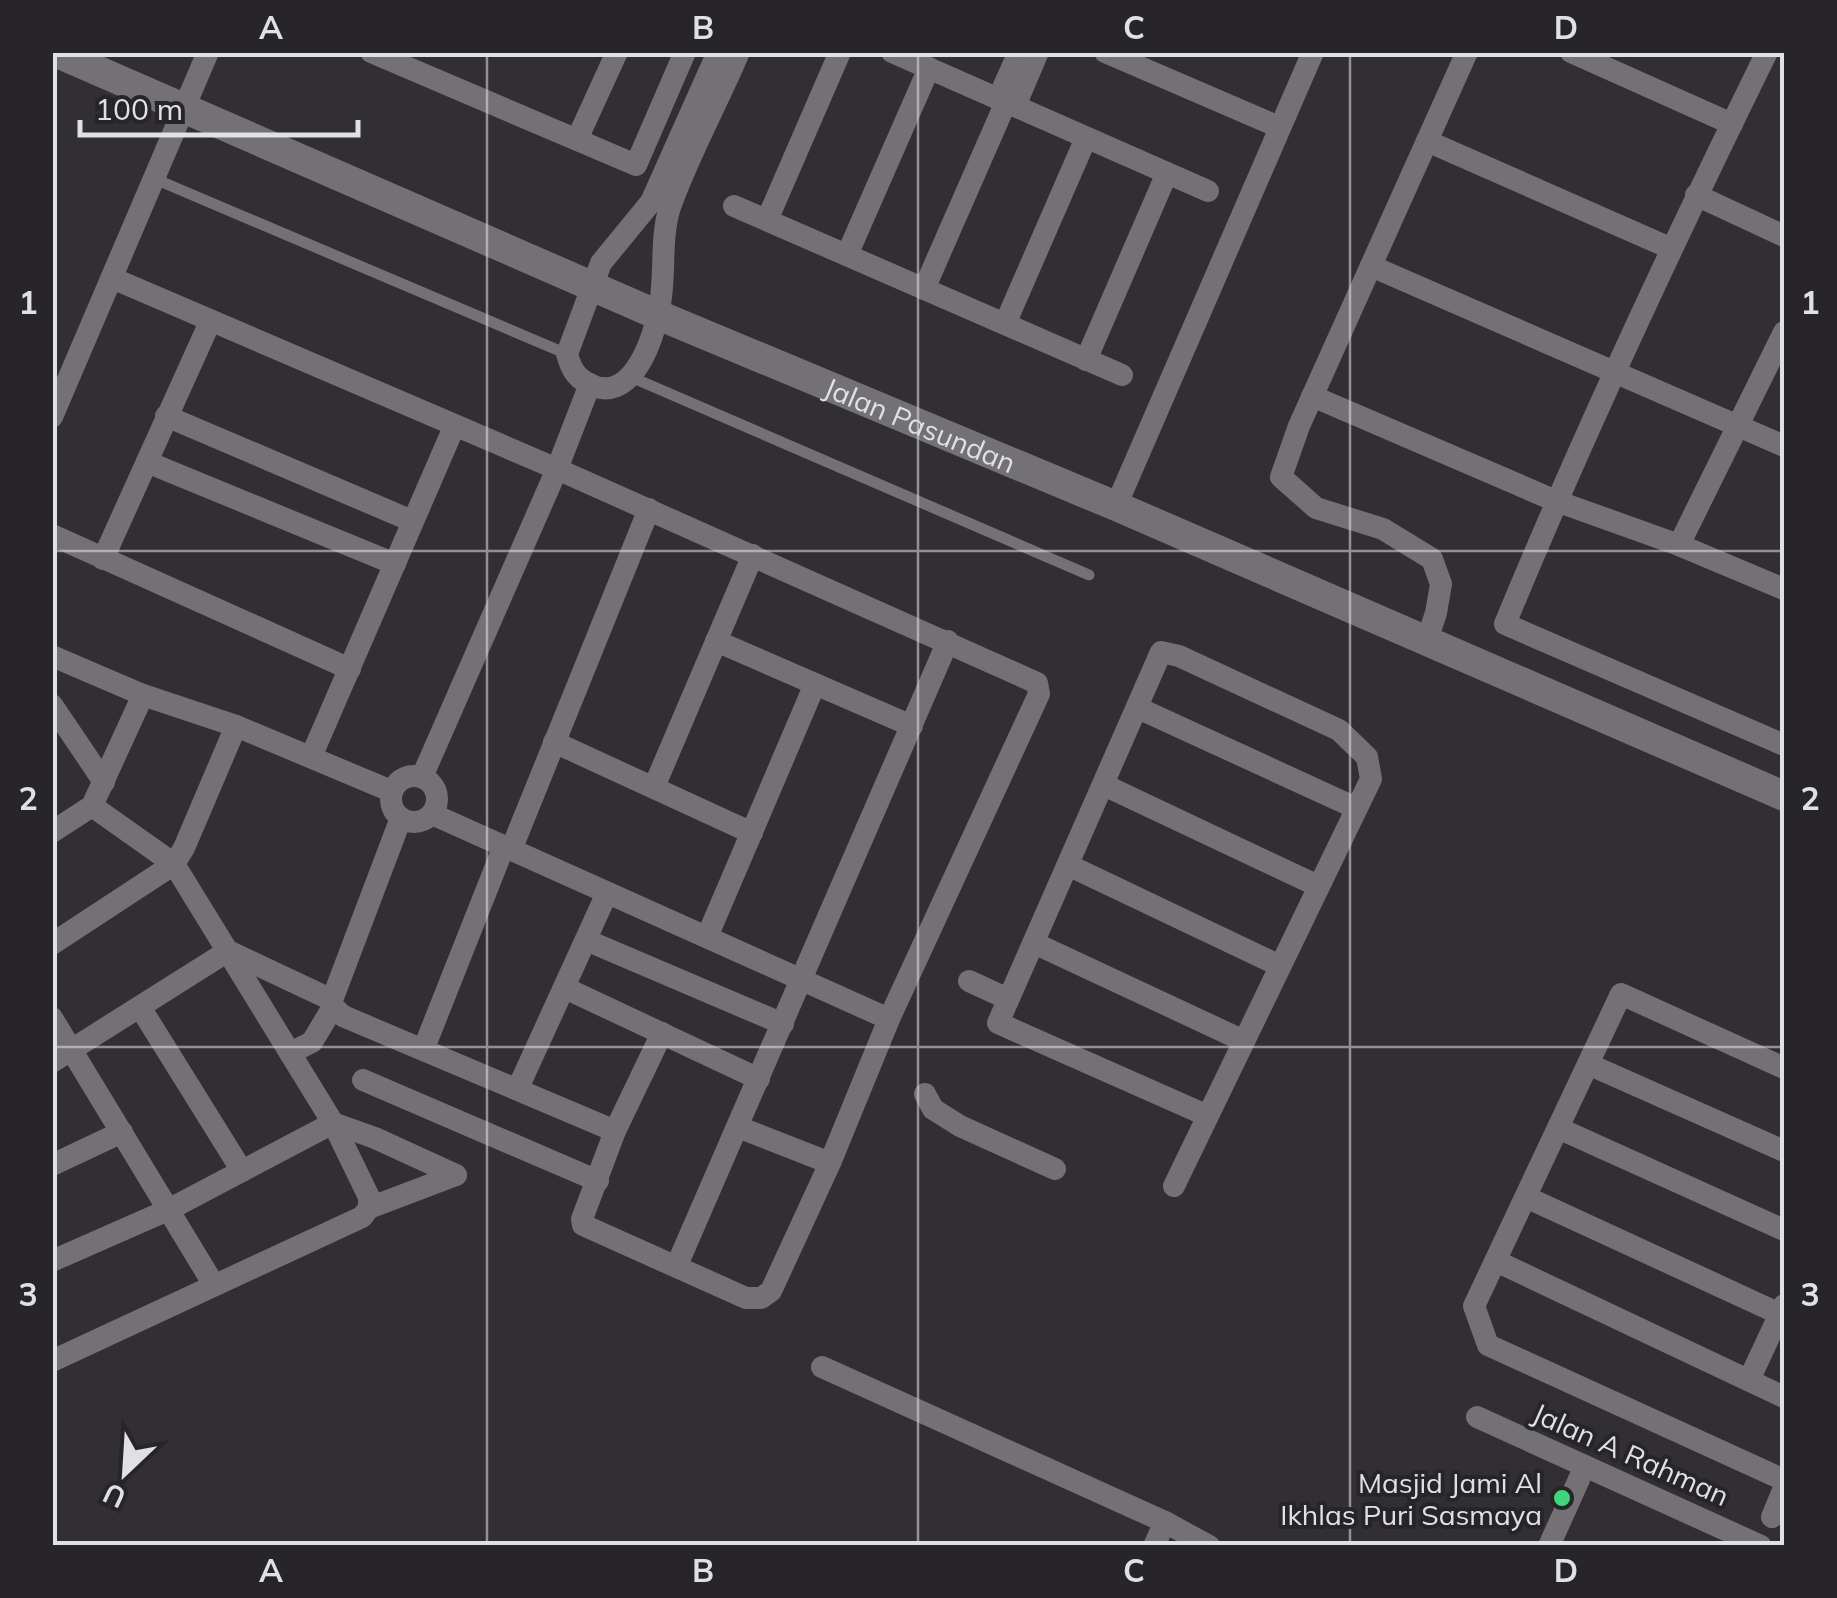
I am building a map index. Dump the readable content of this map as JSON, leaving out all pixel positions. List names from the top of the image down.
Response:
{
  "streets": {
    "street": ["Jalan Pasundan", "Jalan A Rahman"]
  },
  "places": ["Masjid Jami Al Ikhlas Puri Sasmaya"],
  "scale_bar": "100 m",
  "north": "bottom left",
  "grid": {
    "columns": [
      "A",
      "B",
      "C",
      "D"
    ],
    "rows": ["1", "2", "3"]
  }
}
